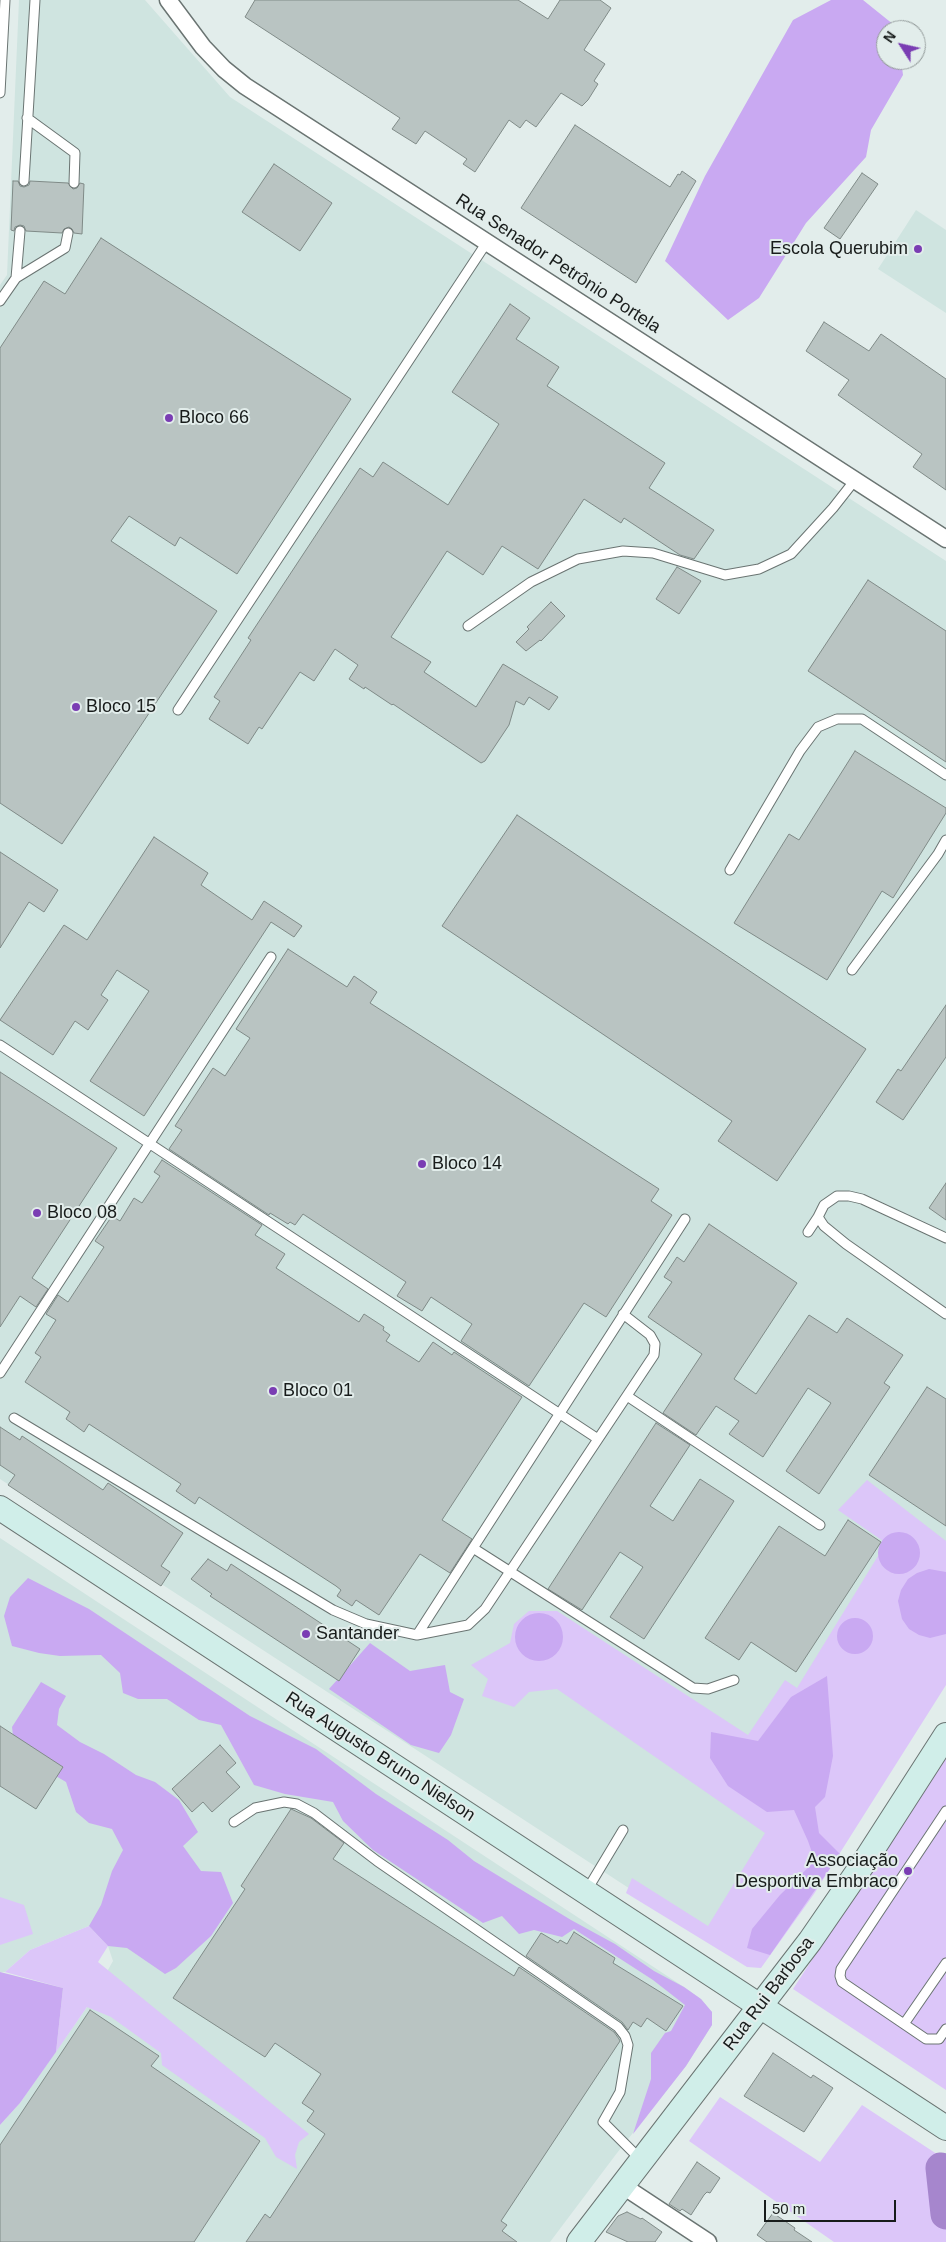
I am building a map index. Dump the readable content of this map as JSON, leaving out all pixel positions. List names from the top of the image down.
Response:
{
  "streets": {
    "main road": ["Rua Augusto Bruno Nielson", "Rua Rui Barbosa"],
    "street": ["Rua Senador Petrônio Portela"]
  },
  "crossings": [
    ["Rua Augusto Bruno Nielson", "Rua Rui Barbosa"]
  ],
  "places": [
    "Escola Querubim",
    "Bloco 66",
    "Bloco 15",
    "Bloco 14",
    "Bloco 08",
    "Bloco 01",
    "Santander",
    "Associação Desportiva Embraco"
  ],
  "scale_bar": "50 m",
  "north": "top left"
}
